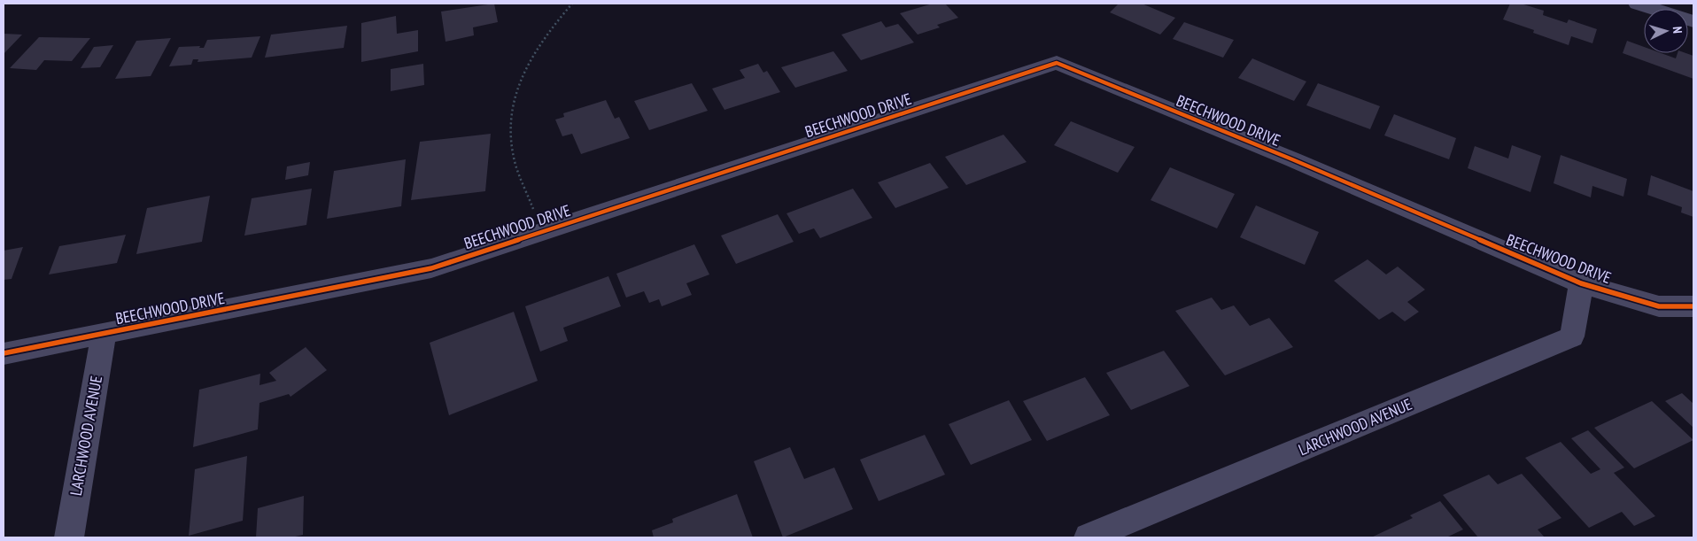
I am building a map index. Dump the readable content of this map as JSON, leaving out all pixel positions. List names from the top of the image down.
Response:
{
  "streets": {
    "street": ["BEECHWOOD DRIVE", "LARCHWOOD AVENUE"]
  },
  "crossings": [
    ["BEECHWOOD DRIVE", "LARCHWOOD AVENUE"]
  ],
  "north": "right"
}
